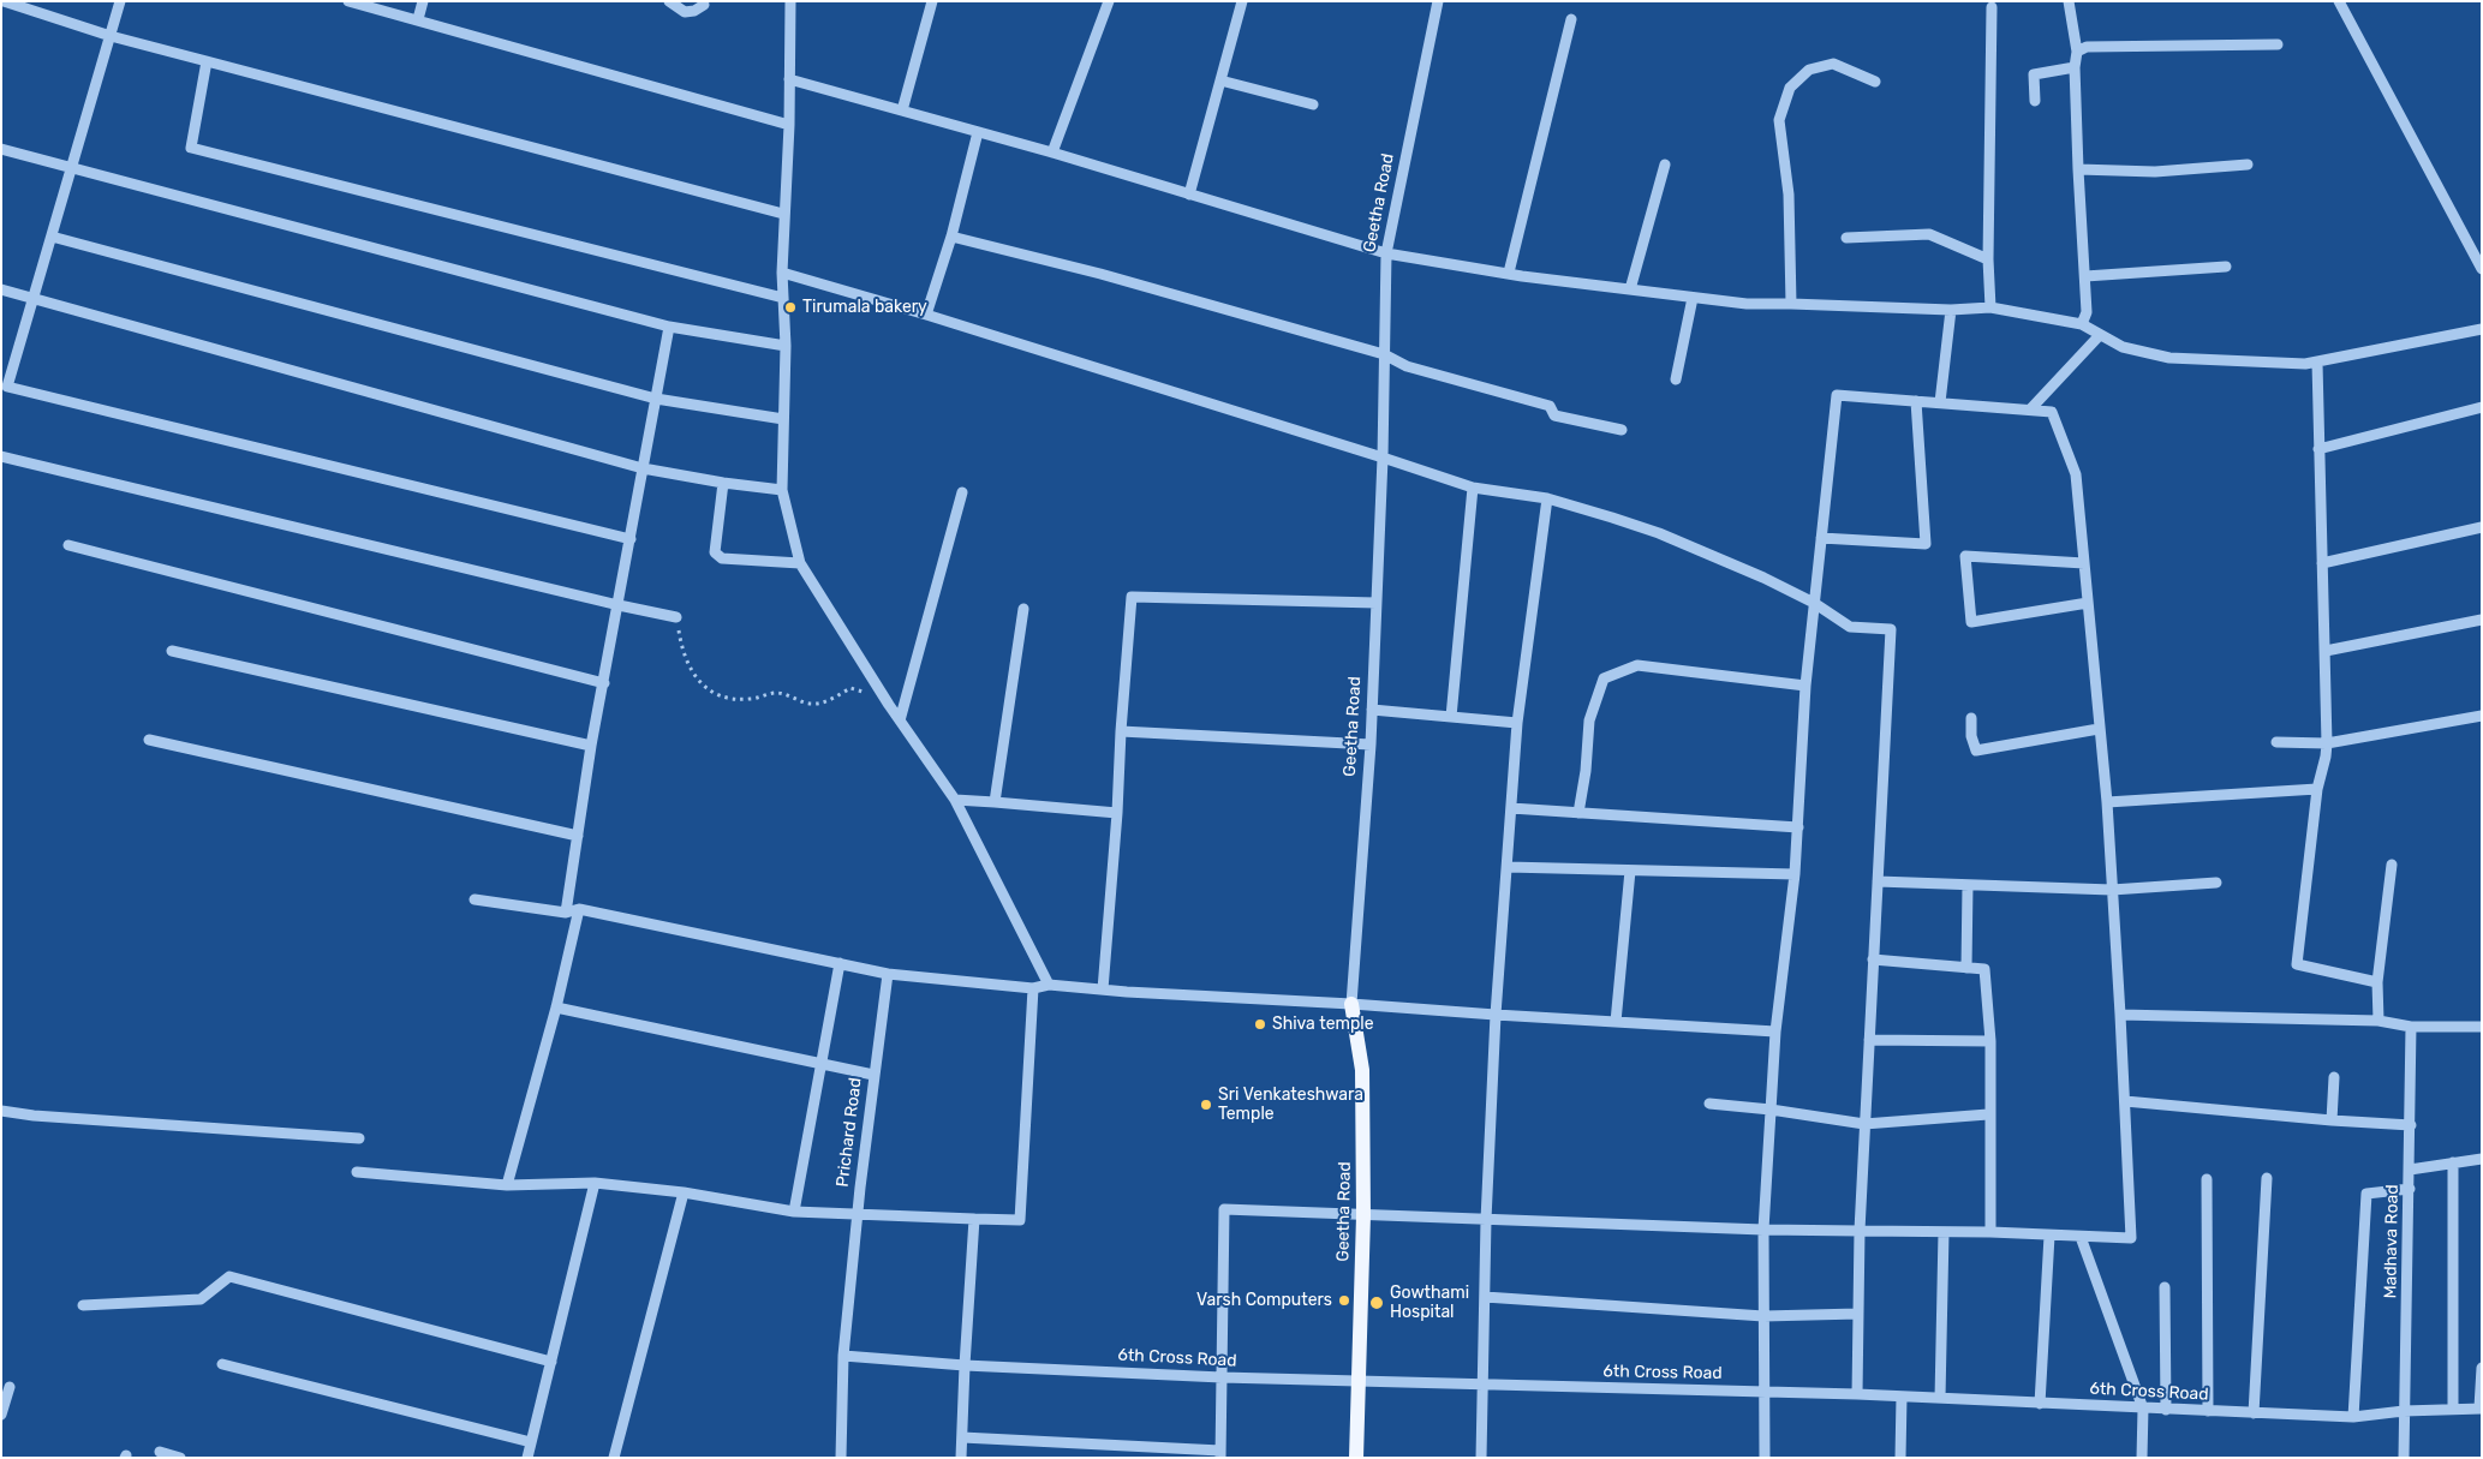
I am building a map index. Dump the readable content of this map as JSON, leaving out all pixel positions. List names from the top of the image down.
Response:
{
  "streets": {
    "main road": ["Geetha Road"],
    "street": ["Prichard Road", "Madhava Road", "6th Cross Road"]
  },
  "crossings": [
    ["Geetha Road", "6th Cross Road"],
    ["Prichard Road", "6th Cross Road"],
    ["Madhava Road", "6th Cross Road"]
  ],
  "places": [
    "Tirumala bakery",
    "Shiva temple",
    "Sri Venkateshwara Temple",
    "Varsh Computers",
    "Gowthami Hospital"
  ]
}
